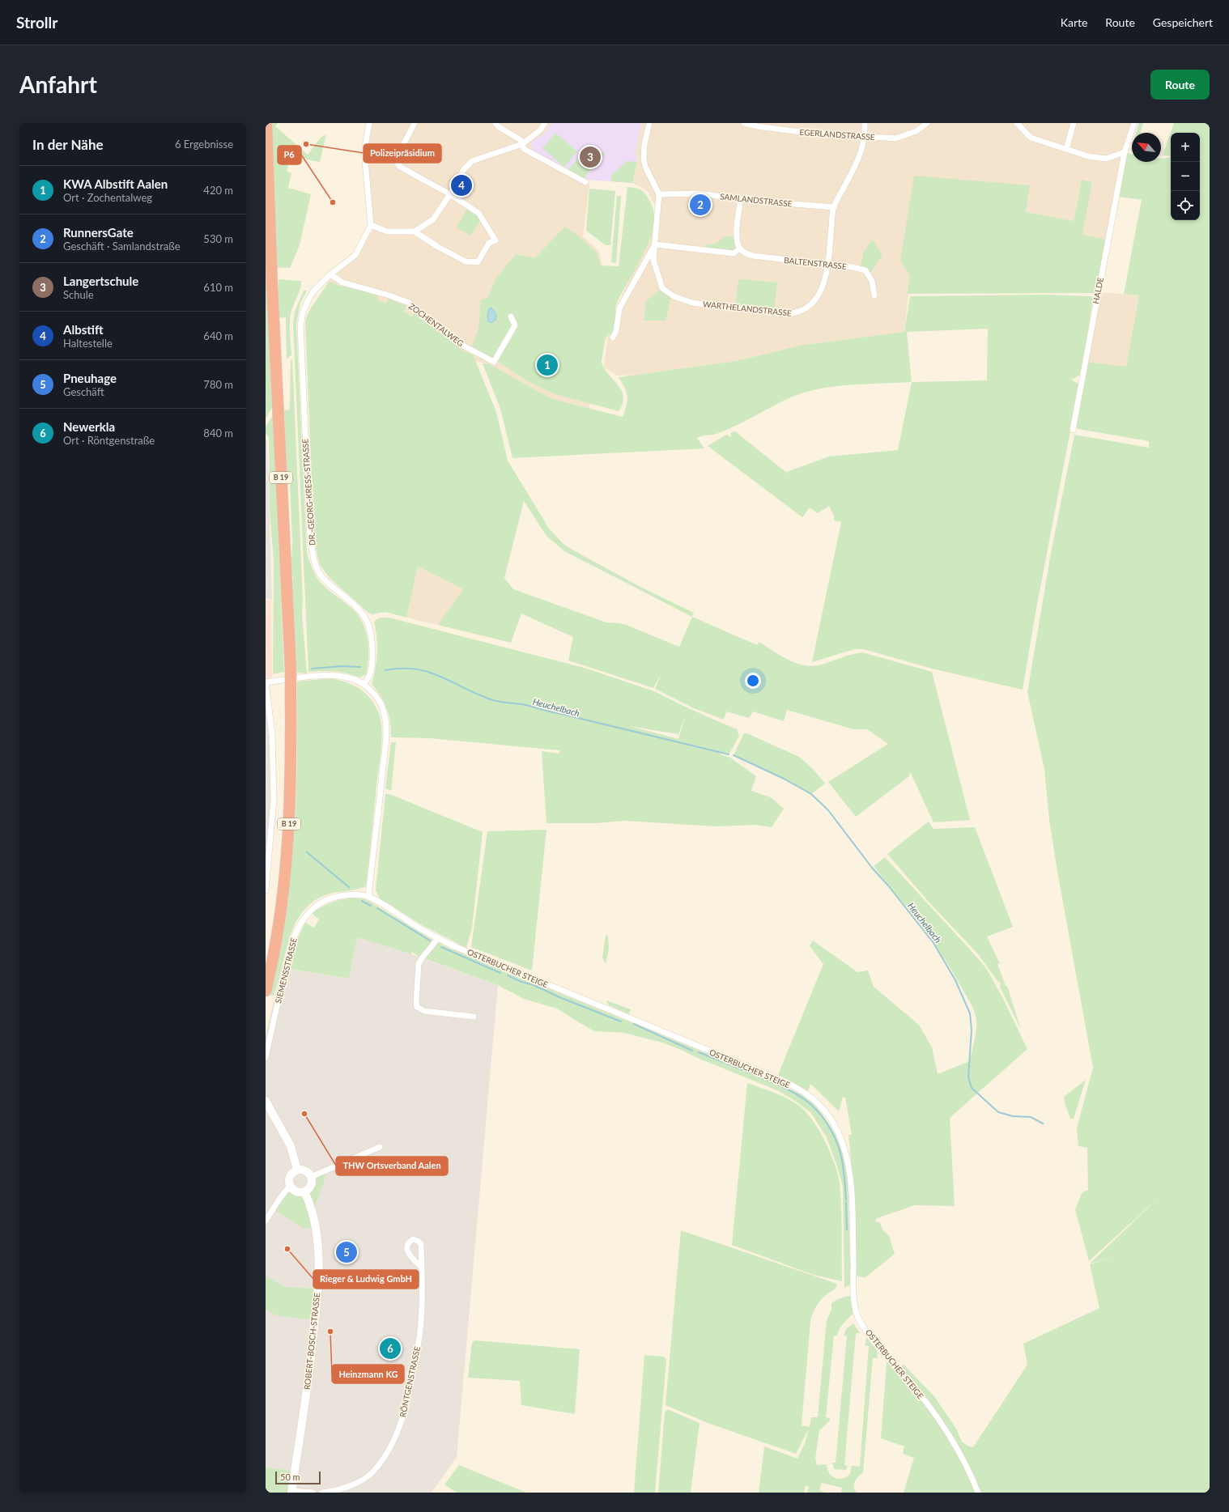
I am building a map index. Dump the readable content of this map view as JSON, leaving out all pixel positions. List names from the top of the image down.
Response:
{
  "streets": {
    "highway": ["B 19"],
    "street": [
      "EGERLANDSTRASSE",
      "SAMLANDSTRASSE",
      "BALTENSTRASSE",
      "HALDE",
      "WARTHELANDSTRASSE",
      "ZOCHENTALWEG",
      "DR.-GEORG-KRESS-STRASSE",
      "OSTERBUCHER STEIGE",
      "SIEMENSSTRASSE",
      "ROBERT-BOSCH-STRASSE",
      "RÖNTGENSTRASSE"
    ]
  },
  "crossings": [
    ["EGERLANDSTRASSE", "WARTHELANDSTRASSE"],
    ["SAMLANDSTRASSE", "WARTHELANDSTRASSE"],
    ["BALTENSTRASSE", "WARTHELANDSTRASSE"],
    ["ZOCHENTALWEG", "DR.-GEORG-KRESS-STRASSE"],
    ["OSTERBUCHER STEIGE", "SIEMENSSTRASSE"]
  ],
  "water": ["Heuchelbach"],
  "places": [
    "Polizeipräsidium",
    "P6",
    "THW Ortsverband Aalen",
    "Rieger & Ludwig GmbH",
    "Heinzmann KG"
  ],
  "scale_bar": "50 m",
  "north": "top left",
  "page": {
    "header": "Strollr",
    "nav": ["Karte", "Route", "Gespeichert"],
    "buttons": "Route",
    "title": "Anfahrt",
    "heading": ["In der Nähe", "6 Ergebnisse"],
    "map_buttons": ["+", "−"],
    "pins": [
      "3",
      "4",
      "2",
      "1",
      "5",
      "6"
    ],
    "list": [
      {
        "mark": "1",
        "name": "KWA Albstift Aalen",
        "note": "Ort · Zochentalweg",
        "value": "420 m"
      },
      {
        "mark": "2",
        "name": "RunnersGate",
        "note": "Geschäft · Samlandstraße",
        "value": "530 m"
      },
      {
        "mark": "3",
        "name": "Langertschule",
        "note": "Schule",
        "value": "610 m"
      },
      {
        "mark": "4",
        "name": "Albstift",
        "note": "Haltestelle",
        "value": "640 m"
      },
      {
        "mark": "5",
        "name": "Pneuhage",
        "note": "Geschäft",
        "value": "780 m"
      },
      {
        "mark": "6",
        "name": "Newerkla",
        "note": "Ort · Röntgenstraße",
        "value": "840 m"
      }
    ],
    "scale": "50 m"
  }
}
